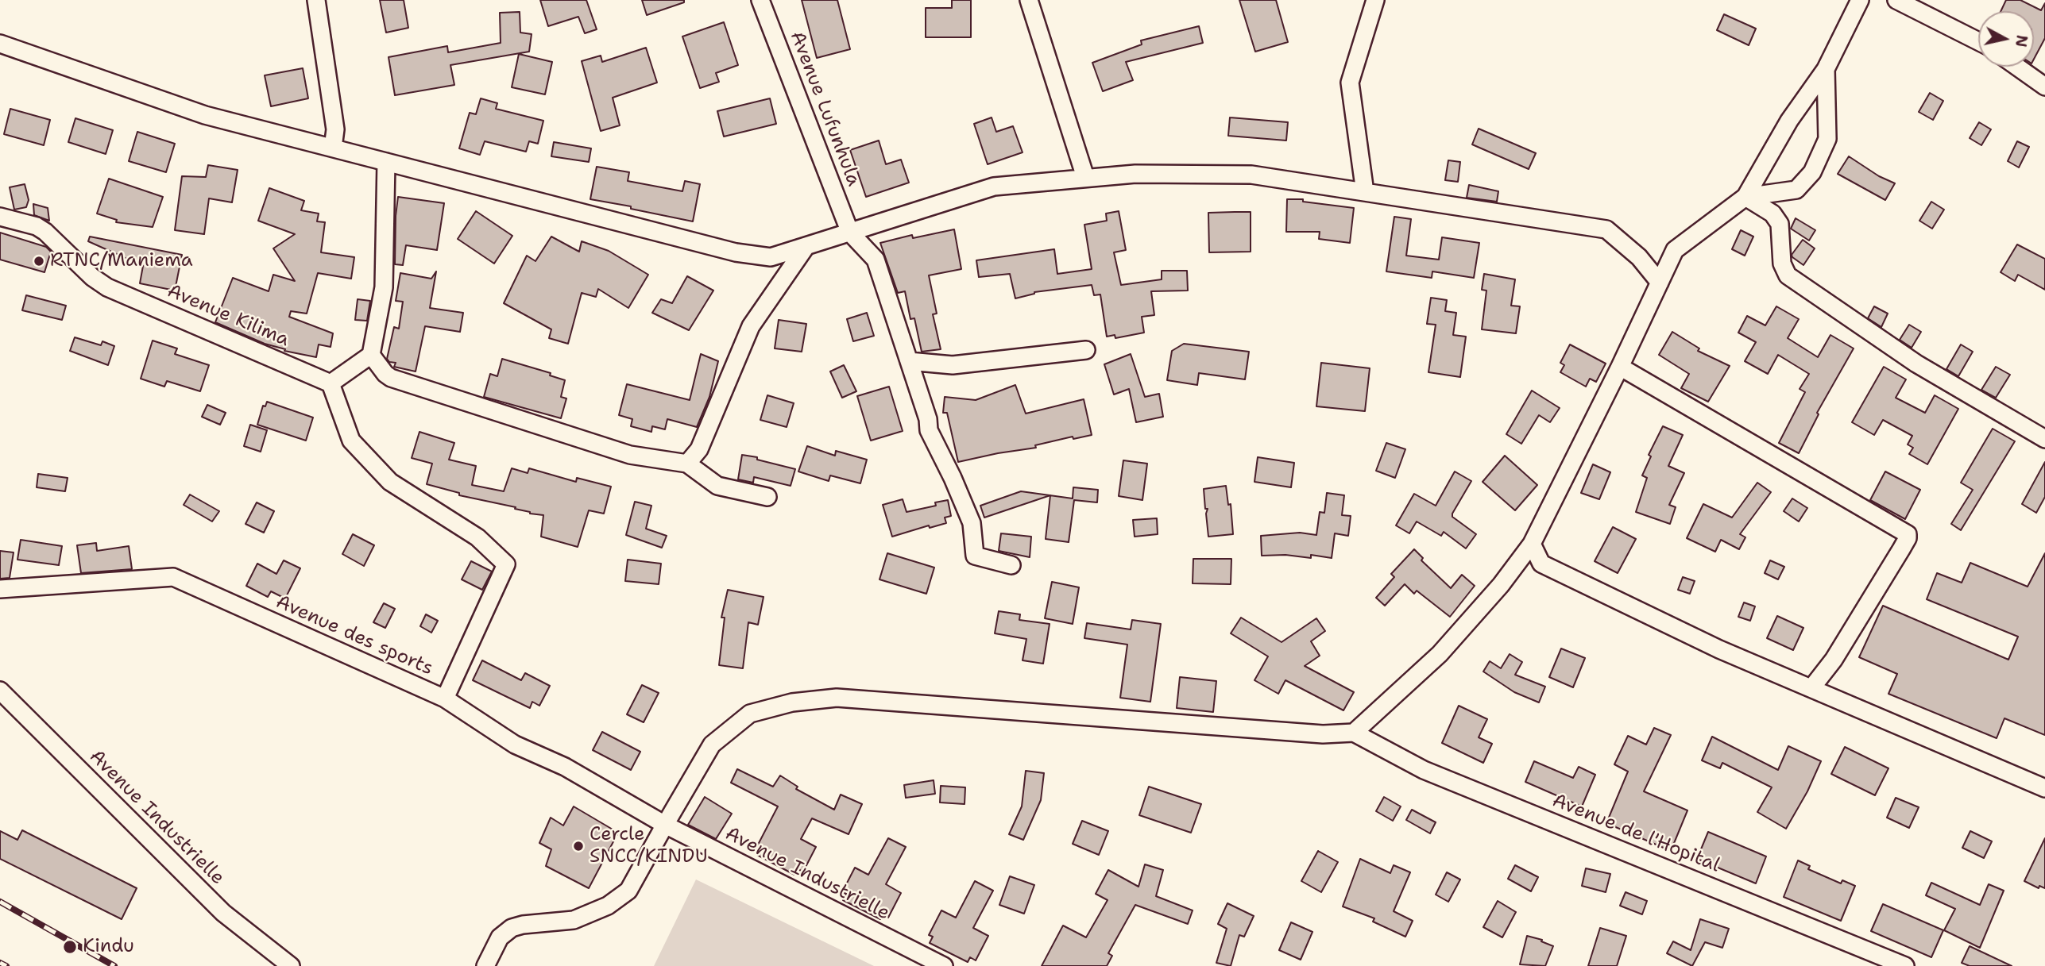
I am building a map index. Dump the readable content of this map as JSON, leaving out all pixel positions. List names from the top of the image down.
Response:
{
  "streets": {
    "street": [
      "Avenue Lufunhula",
      "Avenue Kilima",
      "Avenue des sports",
      "Avenue Industrielle",
      "Avenue de l'Hopital"
    ]
  },
  "crossings": [
    ["Avenue des sports", "Avenue Industrielle"]
  ],
  "places": ["RTNC/Maniema", "Cercle SNCC/KINDU", "Kindu"],
  "north": "right"
}
